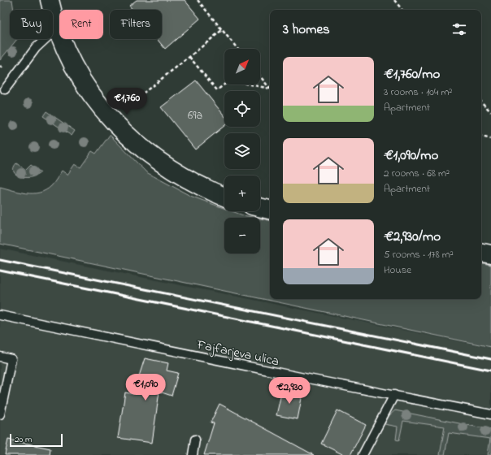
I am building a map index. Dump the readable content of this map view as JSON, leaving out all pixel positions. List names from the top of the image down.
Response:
{
  "streets": {
    "lane": ["Fajfarjeva ulica"]
  },
  "house_numbers": ["69a"],
  "scale_bar": "20 m",
  "north": "top right",
  "page": {
    "chip": ["Buy", "Rent", "Filters"],
    "heading": "3 homes",
    "map_buttons": ["+", "−"],
    "list": [
      {
        "name": "€1,760/mo",
        "note": "3 rooms · 104 m² · Apartment"
      },
      {
        "name": "€1,090/mo",
        "note": "2 rooms · 68 m² · Apartment"
      },
      {
        "name": "€2,930/mo",
        "note": "5 rooms · 178 m² · House"
      }
    ],
    "price": ["€1,760", "€1,090", "€2,930"],
    "scale": "20 m"
  }
}
